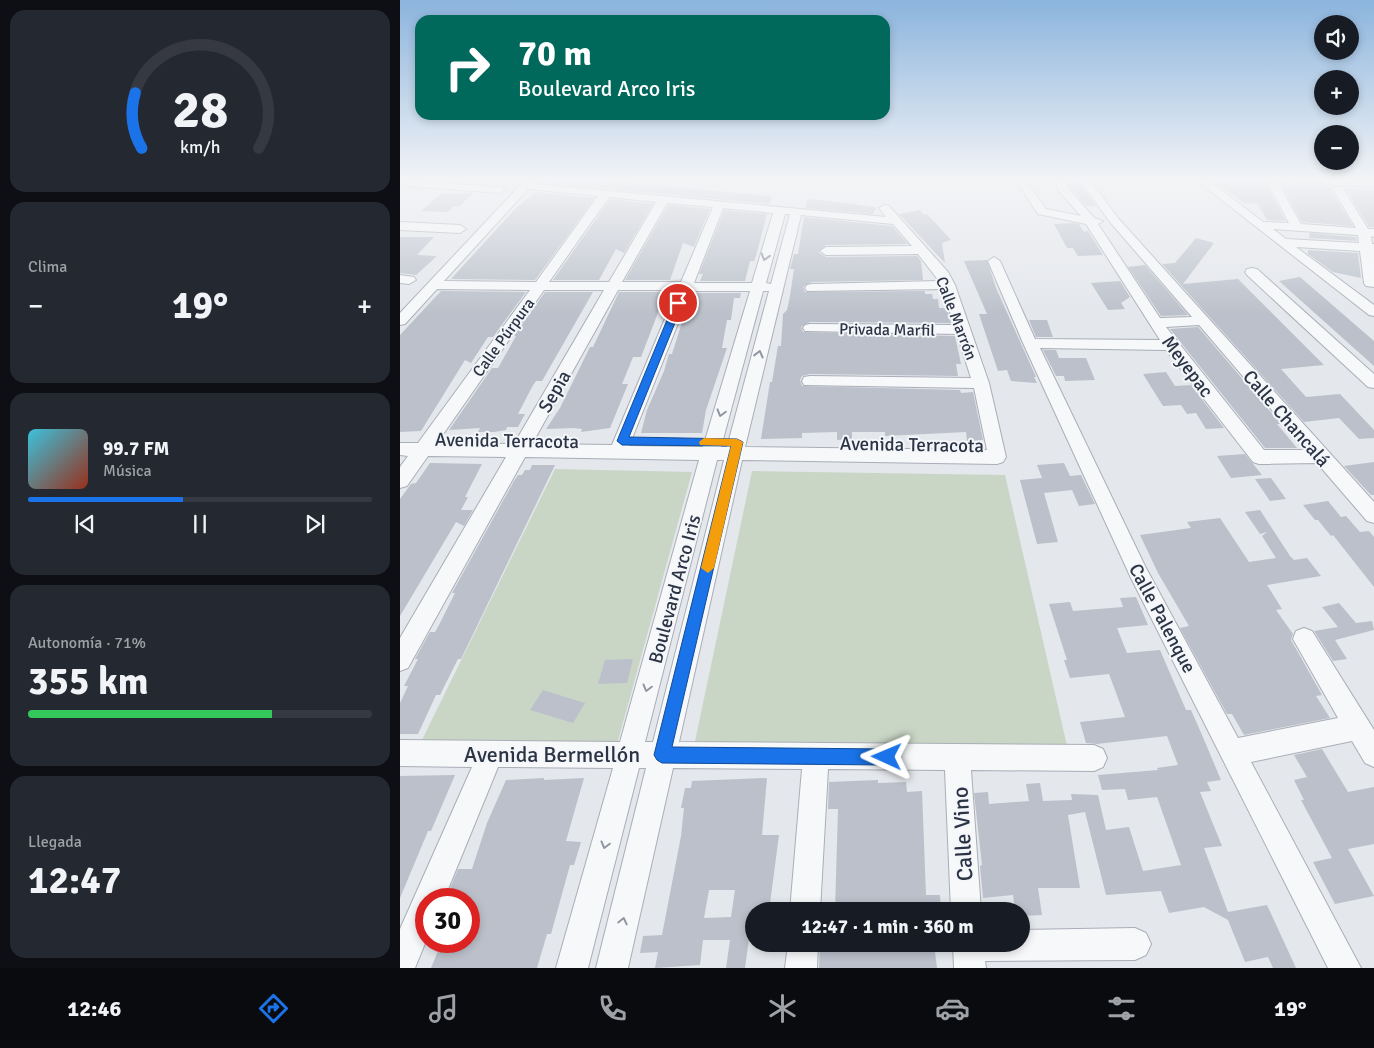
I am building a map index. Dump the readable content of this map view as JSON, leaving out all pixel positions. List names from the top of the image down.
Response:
{
  "streets": {
    "street": [
      "Calle Marrón",
      "Privada Marfil",
      "Calle Púrpura",
      "Meyepac",
      "Sepia",
      "Calle Chancalá",
      "Avenida Terracota",
      "Boulevard Arco Iris",
      "Calle Palenque",
      "Avenida Bermellón",
      "Calle Vino"
    ]
  },
  "crossings": [
    ["Calle Marrón", "Privada Marfil"],
    ["Calle Marrón", "Avenida Terracota"],
    ["Calle Púrpura", "Avenida Terracota"],
    ["Meyepac", "Calle Chancalá"],
    ["Sepia", "Avenida Terracota"],
    ["Avenida Terracota", "Boulevard Arco Iris"],
    ["Boulevard Arco Iris", "Avenida Bermellón"],
    ["Avenida Bermellón", "Calle Vino"]
  ],
  "page": {
    "map_buttons": ["+", "−"],
    "turn": ["70 m", "Boulevard Arco Iris"],
    "tile": [
      "Clima",
      ["Autonomía · 71%", "355 km"],
      ["Llegada", "12:47"]
    ],
    "heat": ["−", "19°", "+"],
    "song": ["99.7 FM", "Música"],
    "limit": "30",
    "trip": "12:47 · 1 min · 360 m",
    "tabs": ["12:46", "19°"],
    "gauge": ["28", "km/h"]
  }
}
